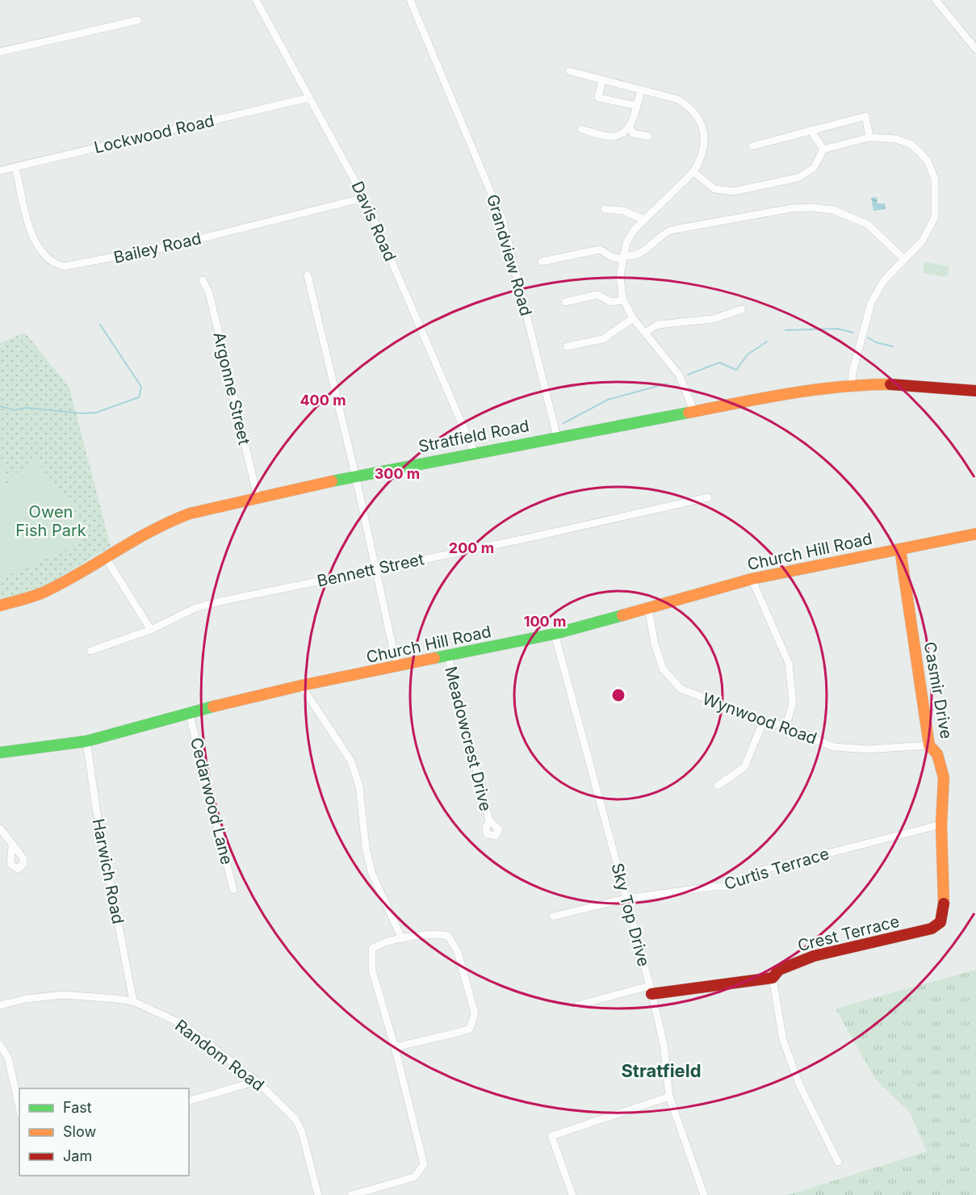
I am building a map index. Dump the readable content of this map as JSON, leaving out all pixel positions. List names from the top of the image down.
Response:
{
  "streets": {
    "street": [
      "Lockwood Road",
      "Davis Road",
      "Bailey Road",
      "Grandview Road",
      "Argonne Street",
      "Stratfield Road",
      "Church Hill Road",
      "Bennett Street",
      "Casmir Drive",
      "Wynwood Road",
      "Meadowcrest Drive",
      "Cedarwood Lane",
      "Curtis Terrace",
      "Harwich Road",
      "Sky Top Drive",
      "Crest Terrace",
      "Random Road"
    ]
  },
  "crossings": [
    ["Lockwood Road", "Davis Road"],
    ["Lockwood Road", "Bailey Road"],
    ["Davis Road", "Bailey Road"],
    ["Davis Road", "Stratfield Road"],
    ["Grandview Road", "Stratfield Road"],
    ["Argonne Street", "Stratfield Road"],
    ["Church Hill Road", "Casmir Drive"],
    ["Church Hill Road", "Wynwood Road"],
    ["Church Hill Road", "Meadowcrest Drive"],
    ["Church Hill Road", "Cedarwood Lane"],
    ["Church Hill Road", "Harwich Road"],
    ["Church Hill Road", "Sky Top Drive"],
    ["Casmir Drive", "Wynwood Road"],
    ["Casmir Drive", "Curtis Terrace"],
    ["Casmir Drive", "Crest Terrace"],
    ["Curtis Terrace", "Sky Top Drive"],
    ["Harwich Road", "Random Road"],
    ["Sky Top Drive", "Crest Terrace"]
  ],
  "districts": ["Stratfield"],
  "parks": ["Owen Fish Park"],
  "legend": ["Fast", "Slow", "Jam"],
  "rings": [
    "400 m",
    "300 m",
    "200 m",
    "100 m"
  ]
}
